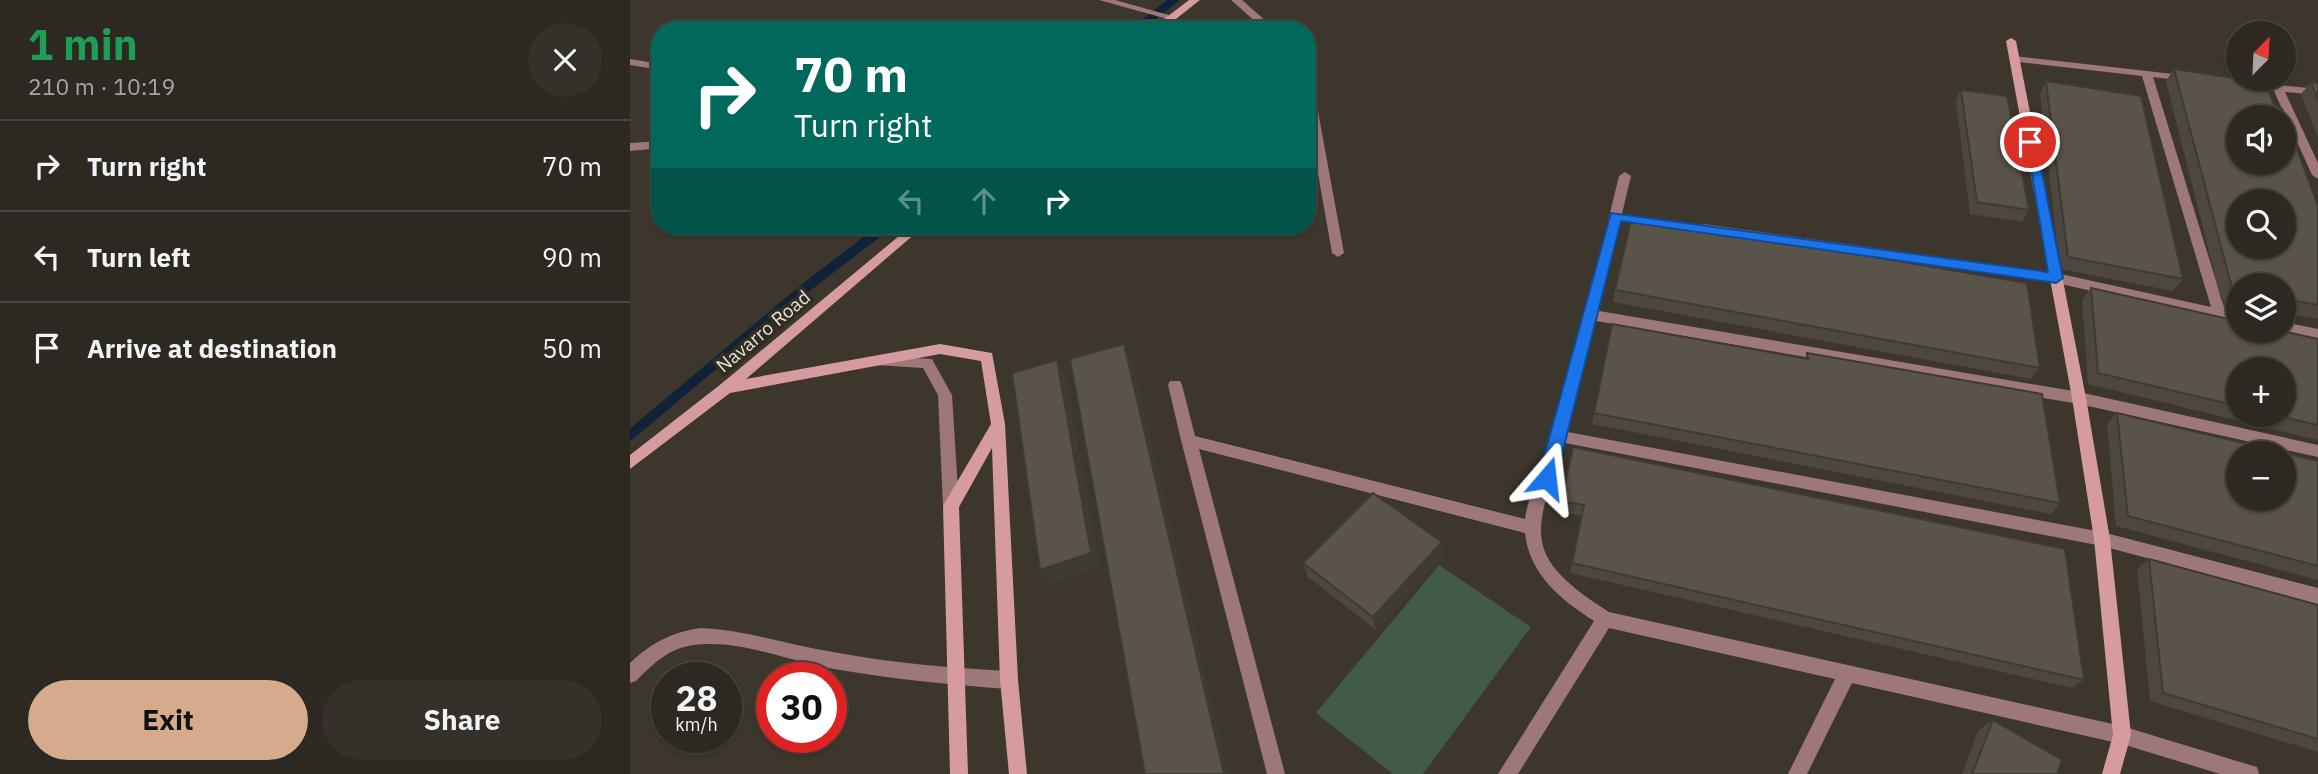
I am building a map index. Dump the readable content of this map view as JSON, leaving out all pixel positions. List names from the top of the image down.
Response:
{
  "streets": {
    "street": ["Navarro Road"]
  },
  "north": "top right",
  "page": {
    "heading": ["1 min", "210 m · 10:19"],
    "map_buttons": ["+", "−"],
    "turn": ["70 m", "Turn right"],
    "list": [
      {
        "name": "Turn right",
        "value": "70 m"
      },
      {
        "name": "Turn left",
        "value": "90 m"
      },
      {
        "name": "Arrive at destination",
        "value": "50 m"
      }
    ],
    "speed": "28 km/h",
    "limit": "30",
    "buttons": ["Exit", "Share"]
  }
}
